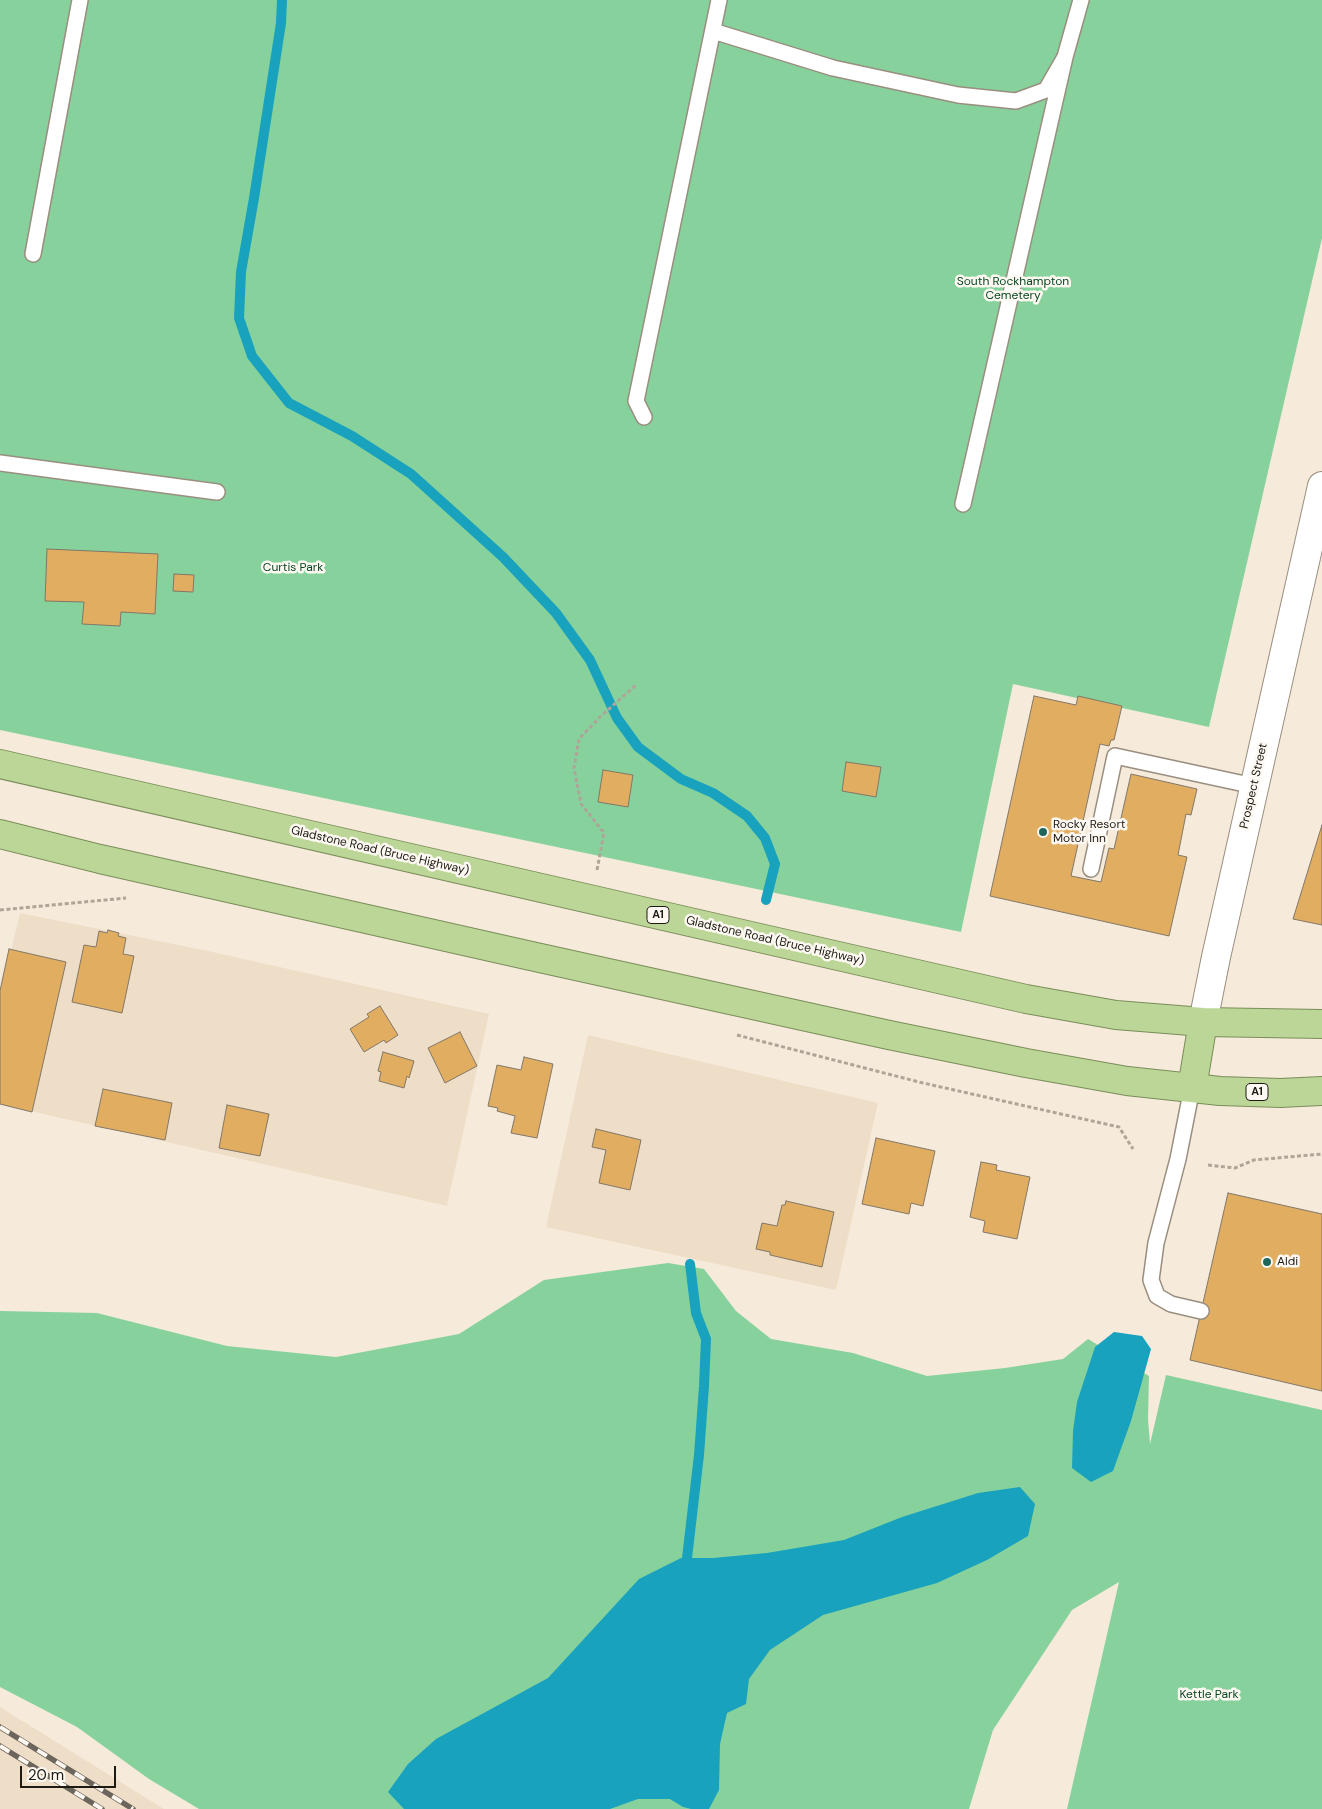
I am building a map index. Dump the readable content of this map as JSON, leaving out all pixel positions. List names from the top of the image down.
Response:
{
  "streets": {
    "highway": ["Prospect Street", "Gladstone Road (Bruce Highway)", "A1"]
  },
  "crossings": [
    ["Prospect Street", "Gladstone Road (Bruce Highway)"],
    ["Prospect Street", "A1"]
  ],
  "parks": ["South Rockhampton Cemetery", "Curtis Park", "Kettle Park"],
  "places": ["Rocky Resort Motor Inn", "Aldi"],
  "scale_bar": "20 m"
}
